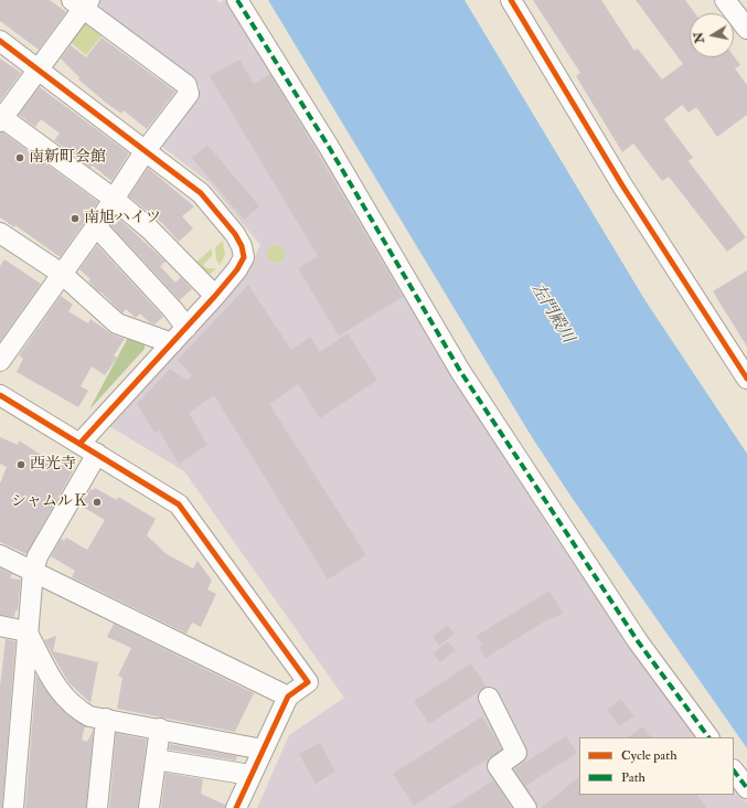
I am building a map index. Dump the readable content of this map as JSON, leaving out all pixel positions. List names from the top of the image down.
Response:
{
  "water": ["左門殿川"],
  "places": [
    "南新町会館",
    "南旭ハイツ",
    "西光寺",
    "シャムルＫ"
  ],
  "legend": ["Cycle path", "Path"],
  "north": "left"
}
